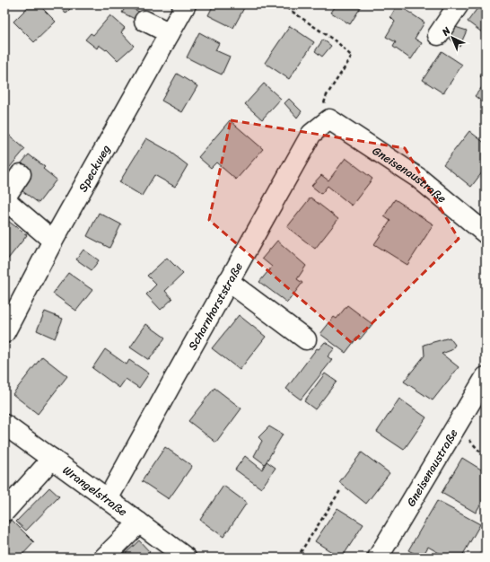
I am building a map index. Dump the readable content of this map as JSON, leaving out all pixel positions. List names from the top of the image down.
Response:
{
  "streets": {
    "street": [
      "Speckweg",
      "Gneisenaustraße",
      "Scharnhorststraße",
      "Wrangelstraße"
    ]
  },
  "crossings": [
    ["Gneisenaustraße", "Scharnhorststraße"],
    ["Scharnhorststraße", "Wrangelstraße"]
  ],
  "north": "top left"
}
